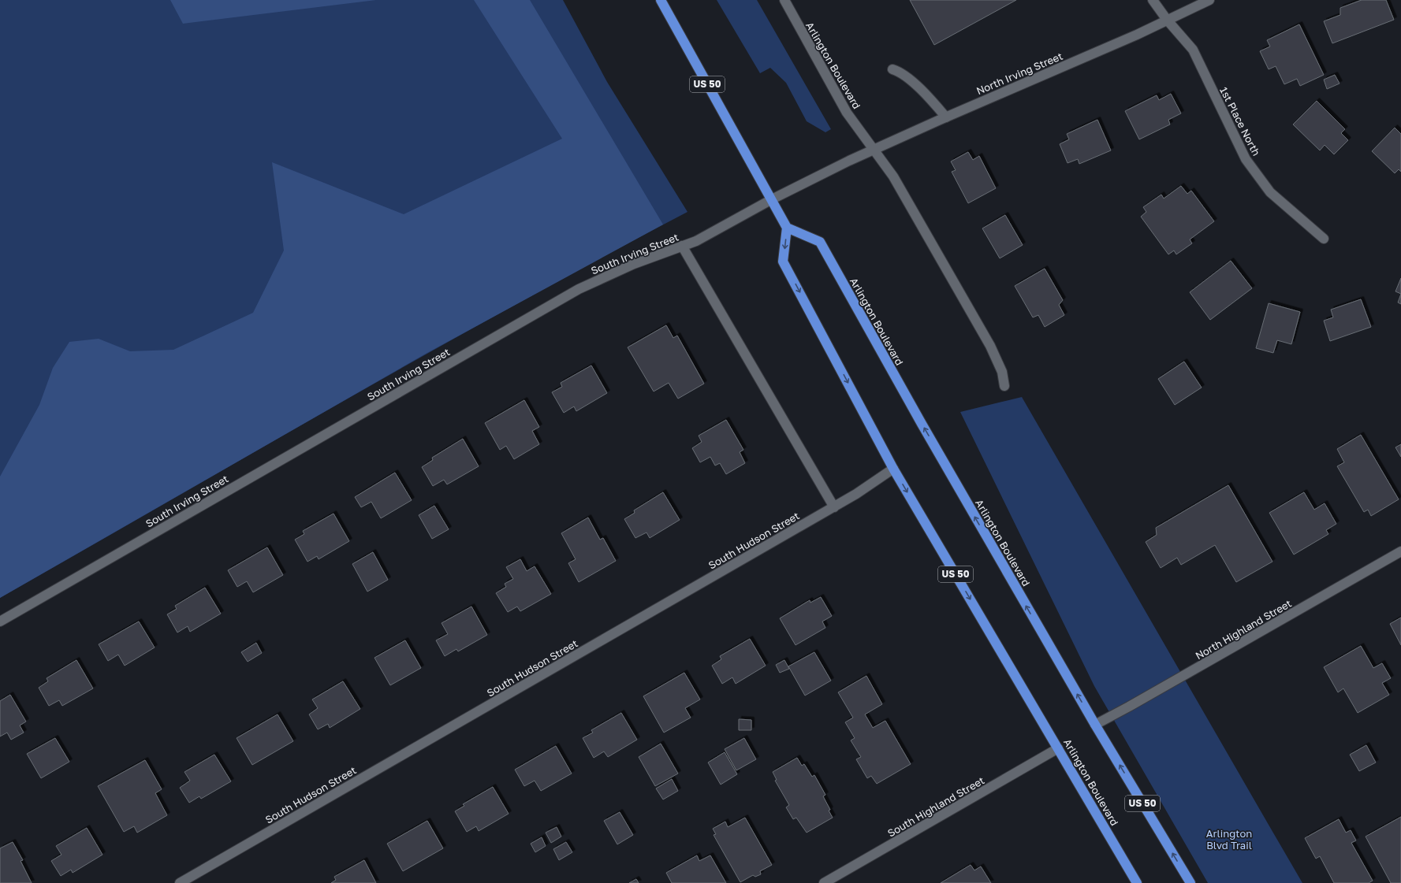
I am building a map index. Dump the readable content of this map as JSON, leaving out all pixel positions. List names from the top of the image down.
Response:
{
  "streets": {
    "highway": ["Arlington Boulevard", "US 50"],
    "street": [
      "North Irving Street",
      "1st Place North",
      "South Irving Street",
      "South Hudson Street",
      "North Highland Street",
      "South Highland Street"
    ]
  },
  "crossings": [
    ["Arlington Boulevard", "North Irving Street"],
    ["Arlington Boulevard", "South Hudson Street"],
    ["Arlington Boulevard", "North Highland Street"],
    ["Arlington Boulevard", "South Highland Street"],
    ["North Irving Street", "1st Place North"],
    ["North Irving Street", "South Irving Street"],
    ["US 50", "South Irving Street"]
  ],
  "parks": ["Arlington Blvd Trail"]
}
